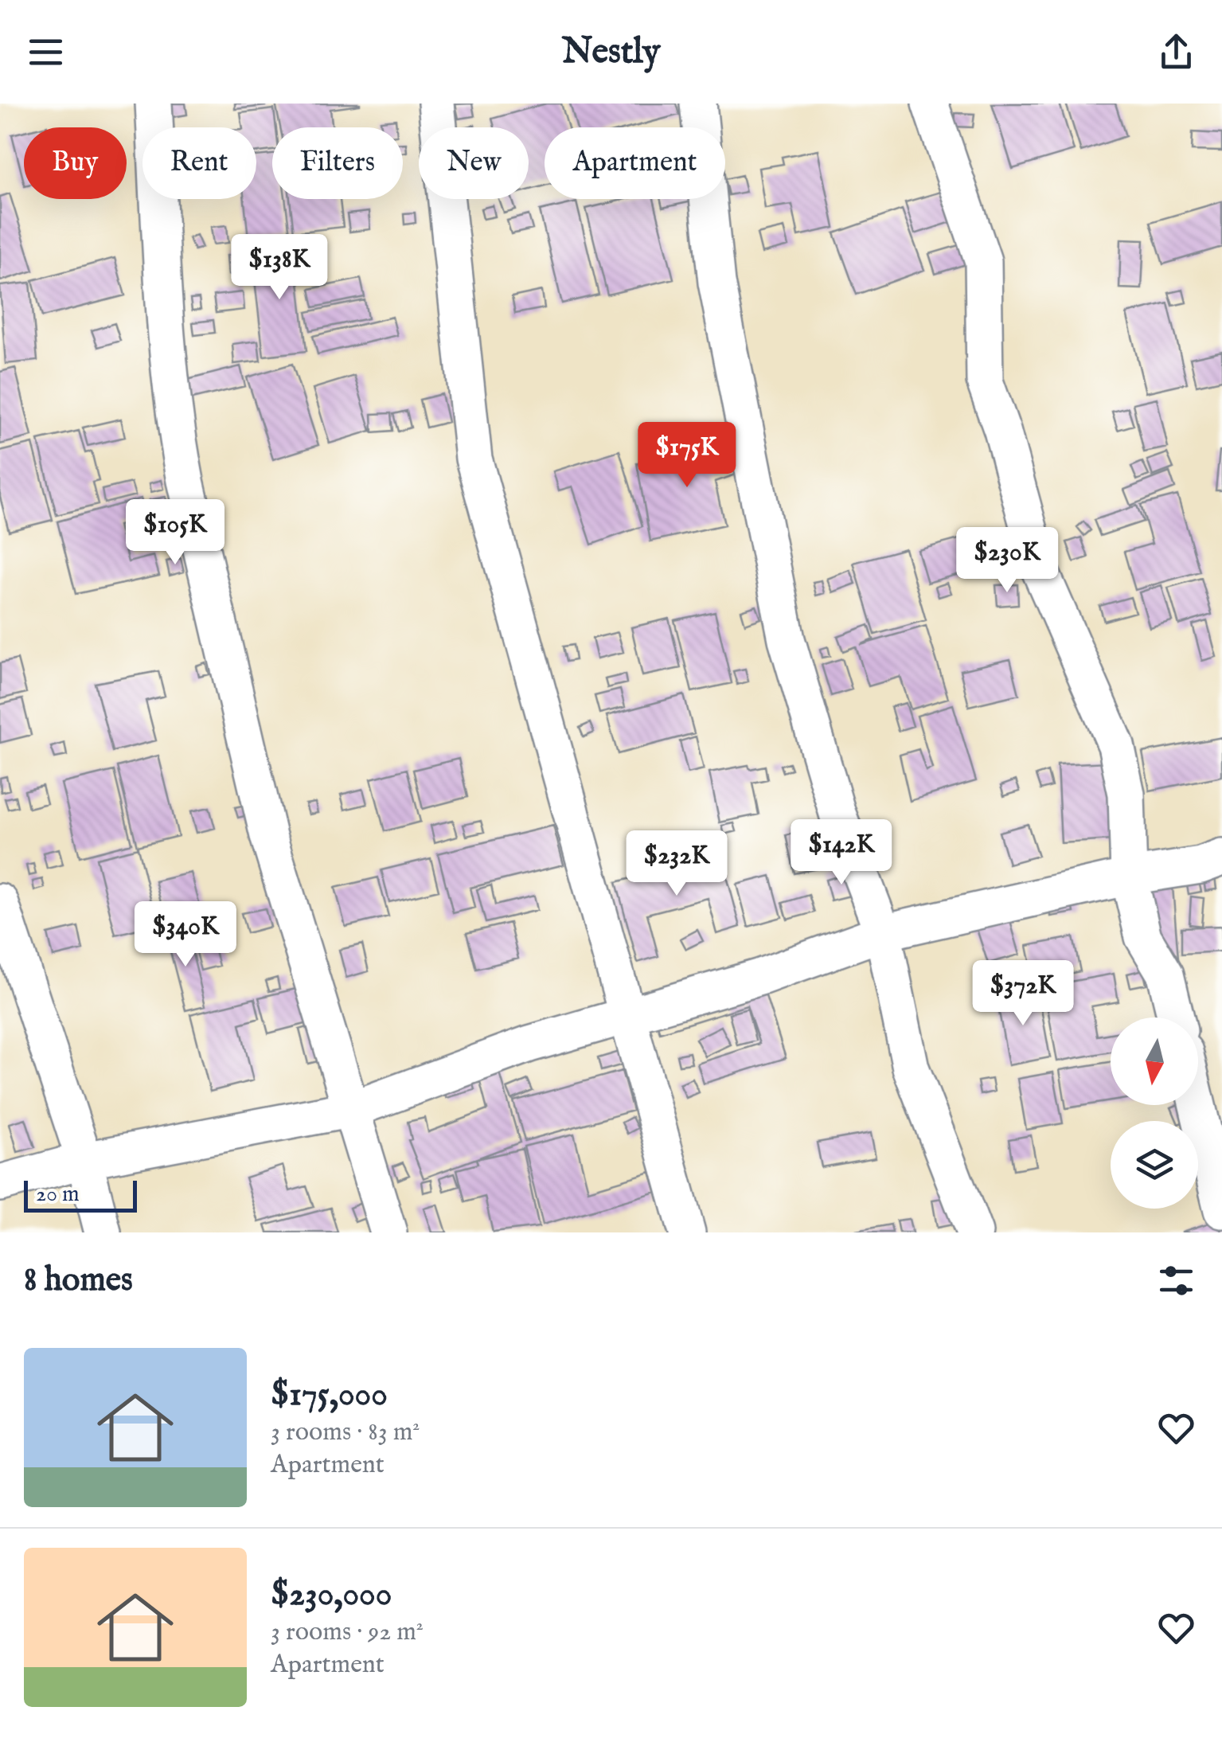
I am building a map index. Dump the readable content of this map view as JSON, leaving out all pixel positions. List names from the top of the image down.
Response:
{
  "scale_bar": "20 m",
  "north": "bottom",
  "page": {
    "header": "Nestly",
    "chip": [
      "Buy",
      "Rent",
      "Filters",
      "New",
      "Apartment"
    ],
    "price": [
      "$138K",
      "$175K",
      "$105K",
      "$230K",
      "$142K",
      "$232K",
      "$340K",
      "$372K"
    ],
    "scale": "20 m",
    "heading": "8 homes",
    "list": [
      {
        "name": "$175,000",
        "note": "3 rooms · 83 m² · Apartment"
      },
      {
        "name": "$230,000",
        "note": "3 rooms · 92 m² · Apartment"
      }
    ]
  }
}
